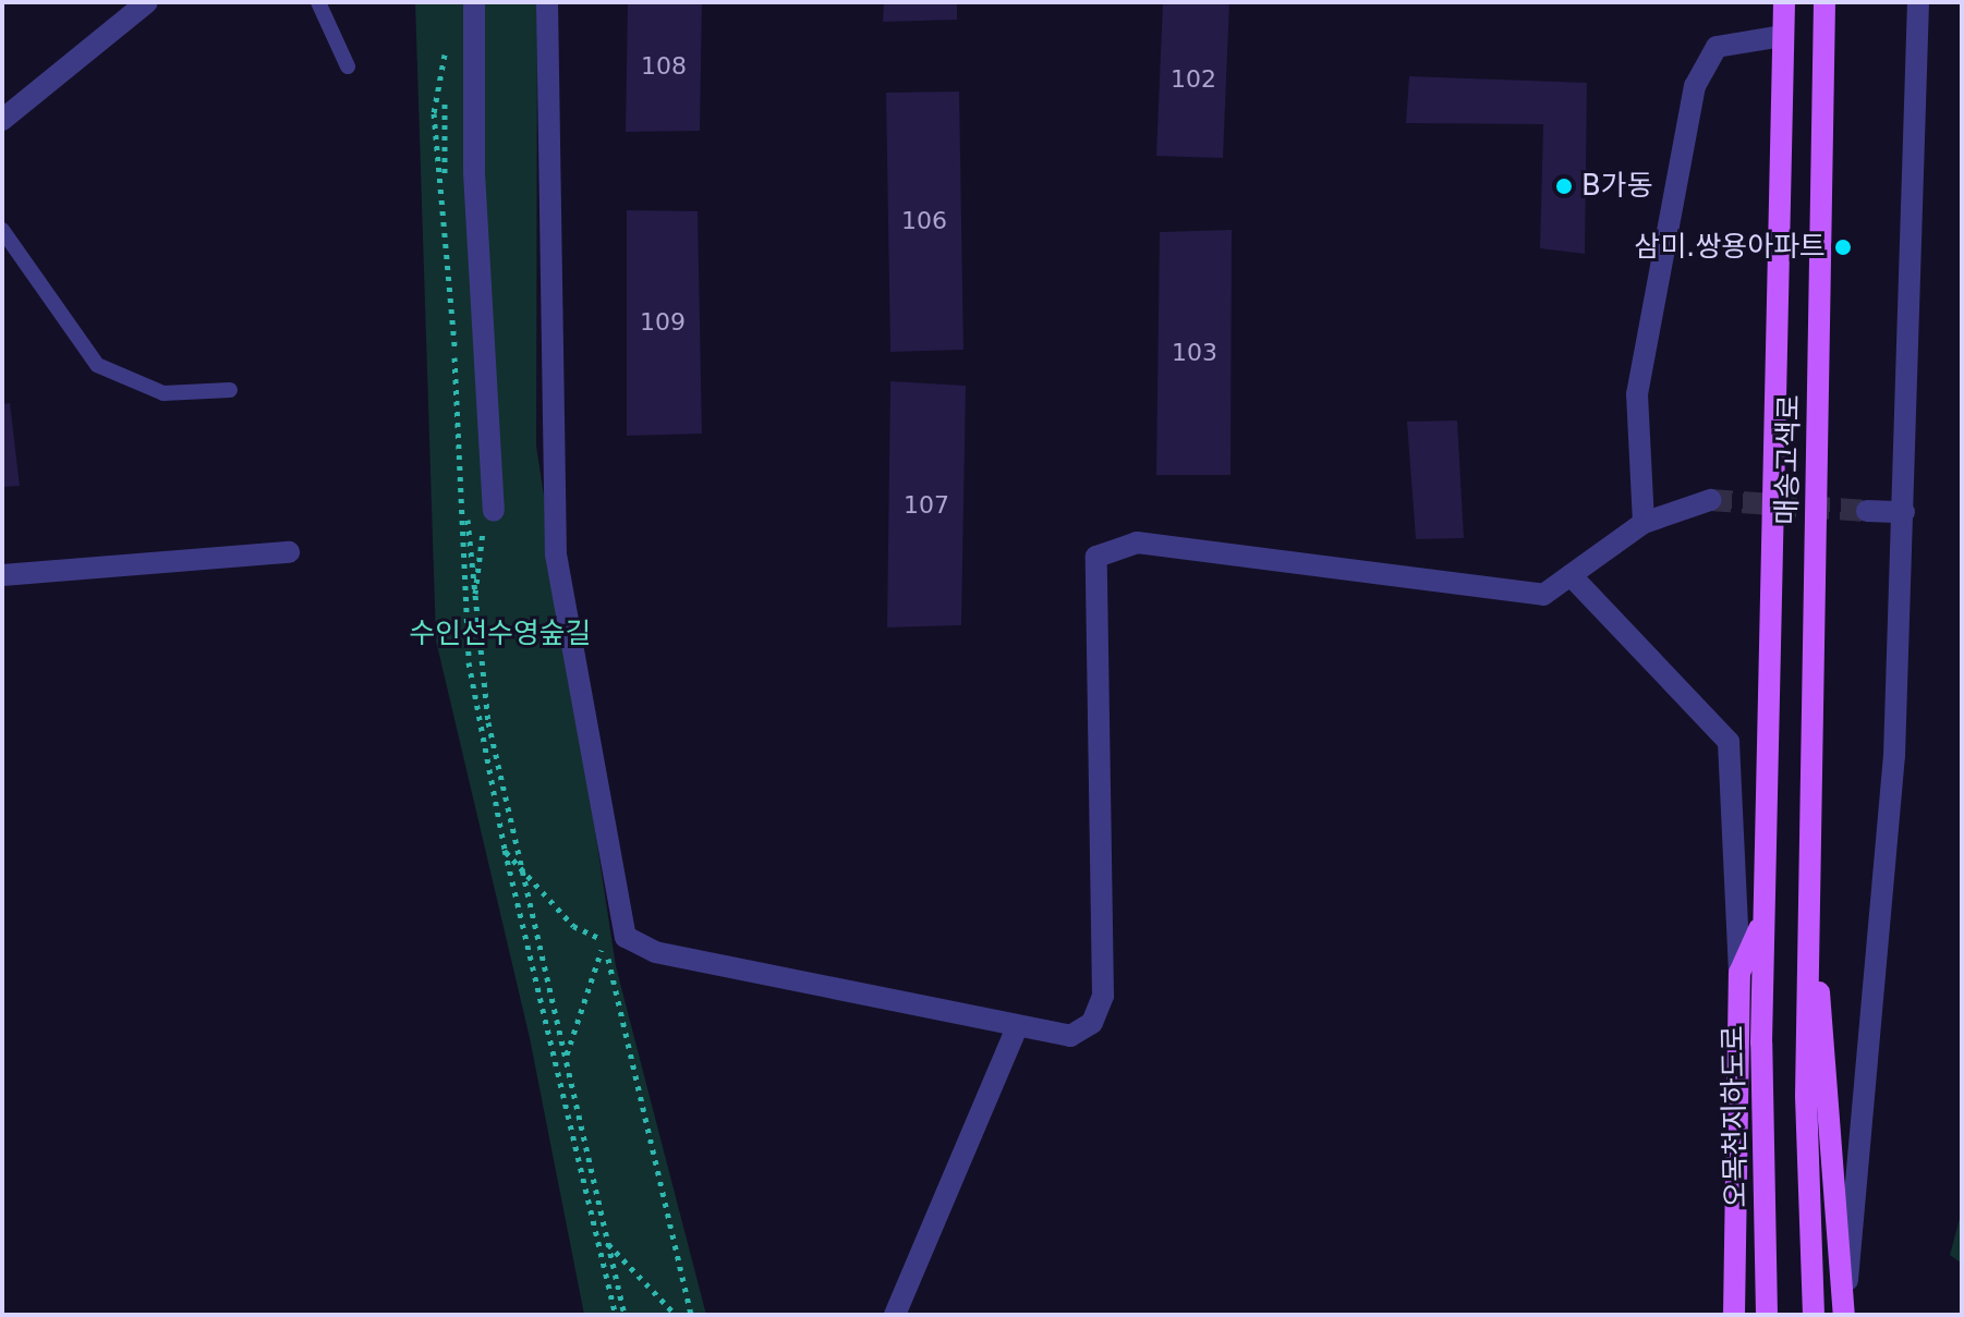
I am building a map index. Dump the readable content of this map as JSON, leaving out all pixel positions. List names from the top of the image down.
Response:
{
  "streets": {
    "main road": ["매송고색로", "오목천지하도로"]
  },
  "crossings": [
    ["매송고색로", "오목천지하도로"]
  ],
  "parks": ["수인선수영숲길"],
  "places": ["B가동", "삼미.쌍용아파트"],
  "house_numbers": [
    "108",
    "102",
    "106",
    "109",
    "103",
    "107"
  ]
}
